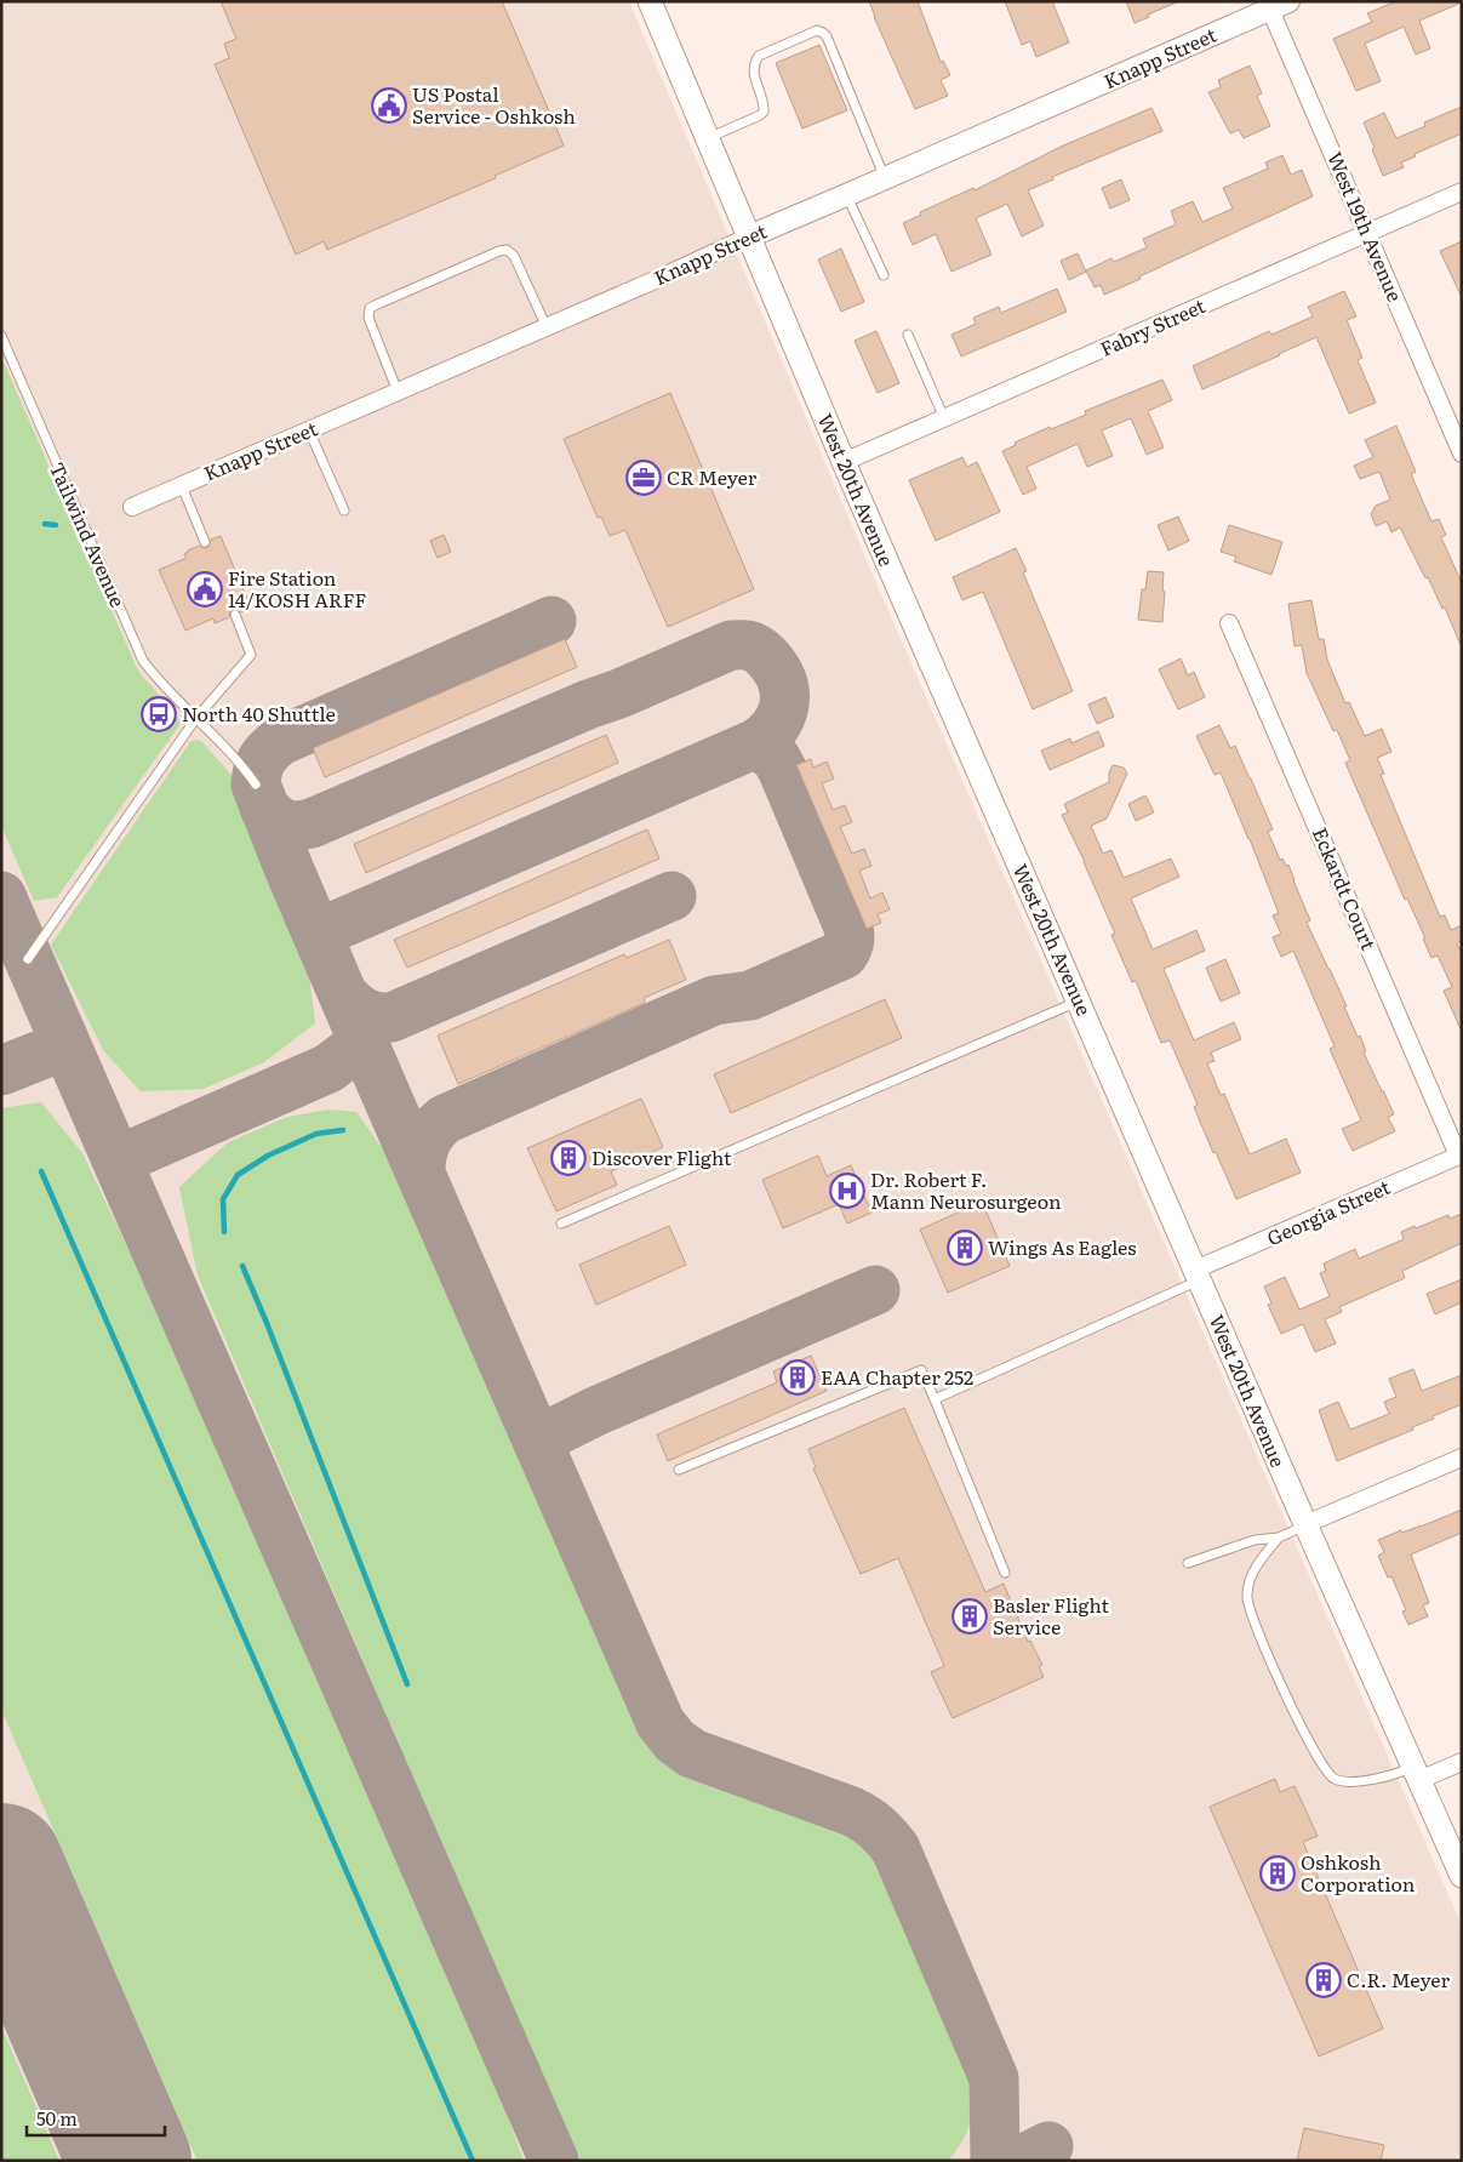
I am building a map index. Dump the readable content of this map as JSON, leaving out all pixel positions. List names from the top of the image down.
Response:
{
  "streets": {
    "main road": ["West 20th Avenue"],
    "street": [
      "Knapp Street",
      "West 19th Avenue",
      "Fabry Street",
      "Eckardt Court",
      "Georgia Street"
    ],
    "lane": ["Tailwind Avenue"]
  },
  "crossings": [
    ["Knapp Street", "West 19th Avenue"],
    ["Knapp Street", "West 20th Avenue"],
    ["West 19th Avenue", "Fabry Street"],
    ["Fabry Street", "West 20th Avenue"],
    ["West 20th Avenue", "Georgia Street"],
    ["Eckardt Court", "Georgia Street"]
  ],
  "places": {
    "public building": ["US Postal Service - Oshkosh", "Fire Station 14/KOSH ARFF"],
    "office": ["CR Meyer"],
    "bus stop": ["North 40 Shuttle"],
    "building": [
      "Discover Flight",
      "Wings As Eagles",
      "EAA Chapter 252",
      "Basler Flight Service",
      "Oshkosh Corporation",
      "C.R. Meyer"
    ],
    "hospital": ["Dr. Robert F. Mann Neurosurgeon"]
  },
  "scale_bar": "50 m"
}
